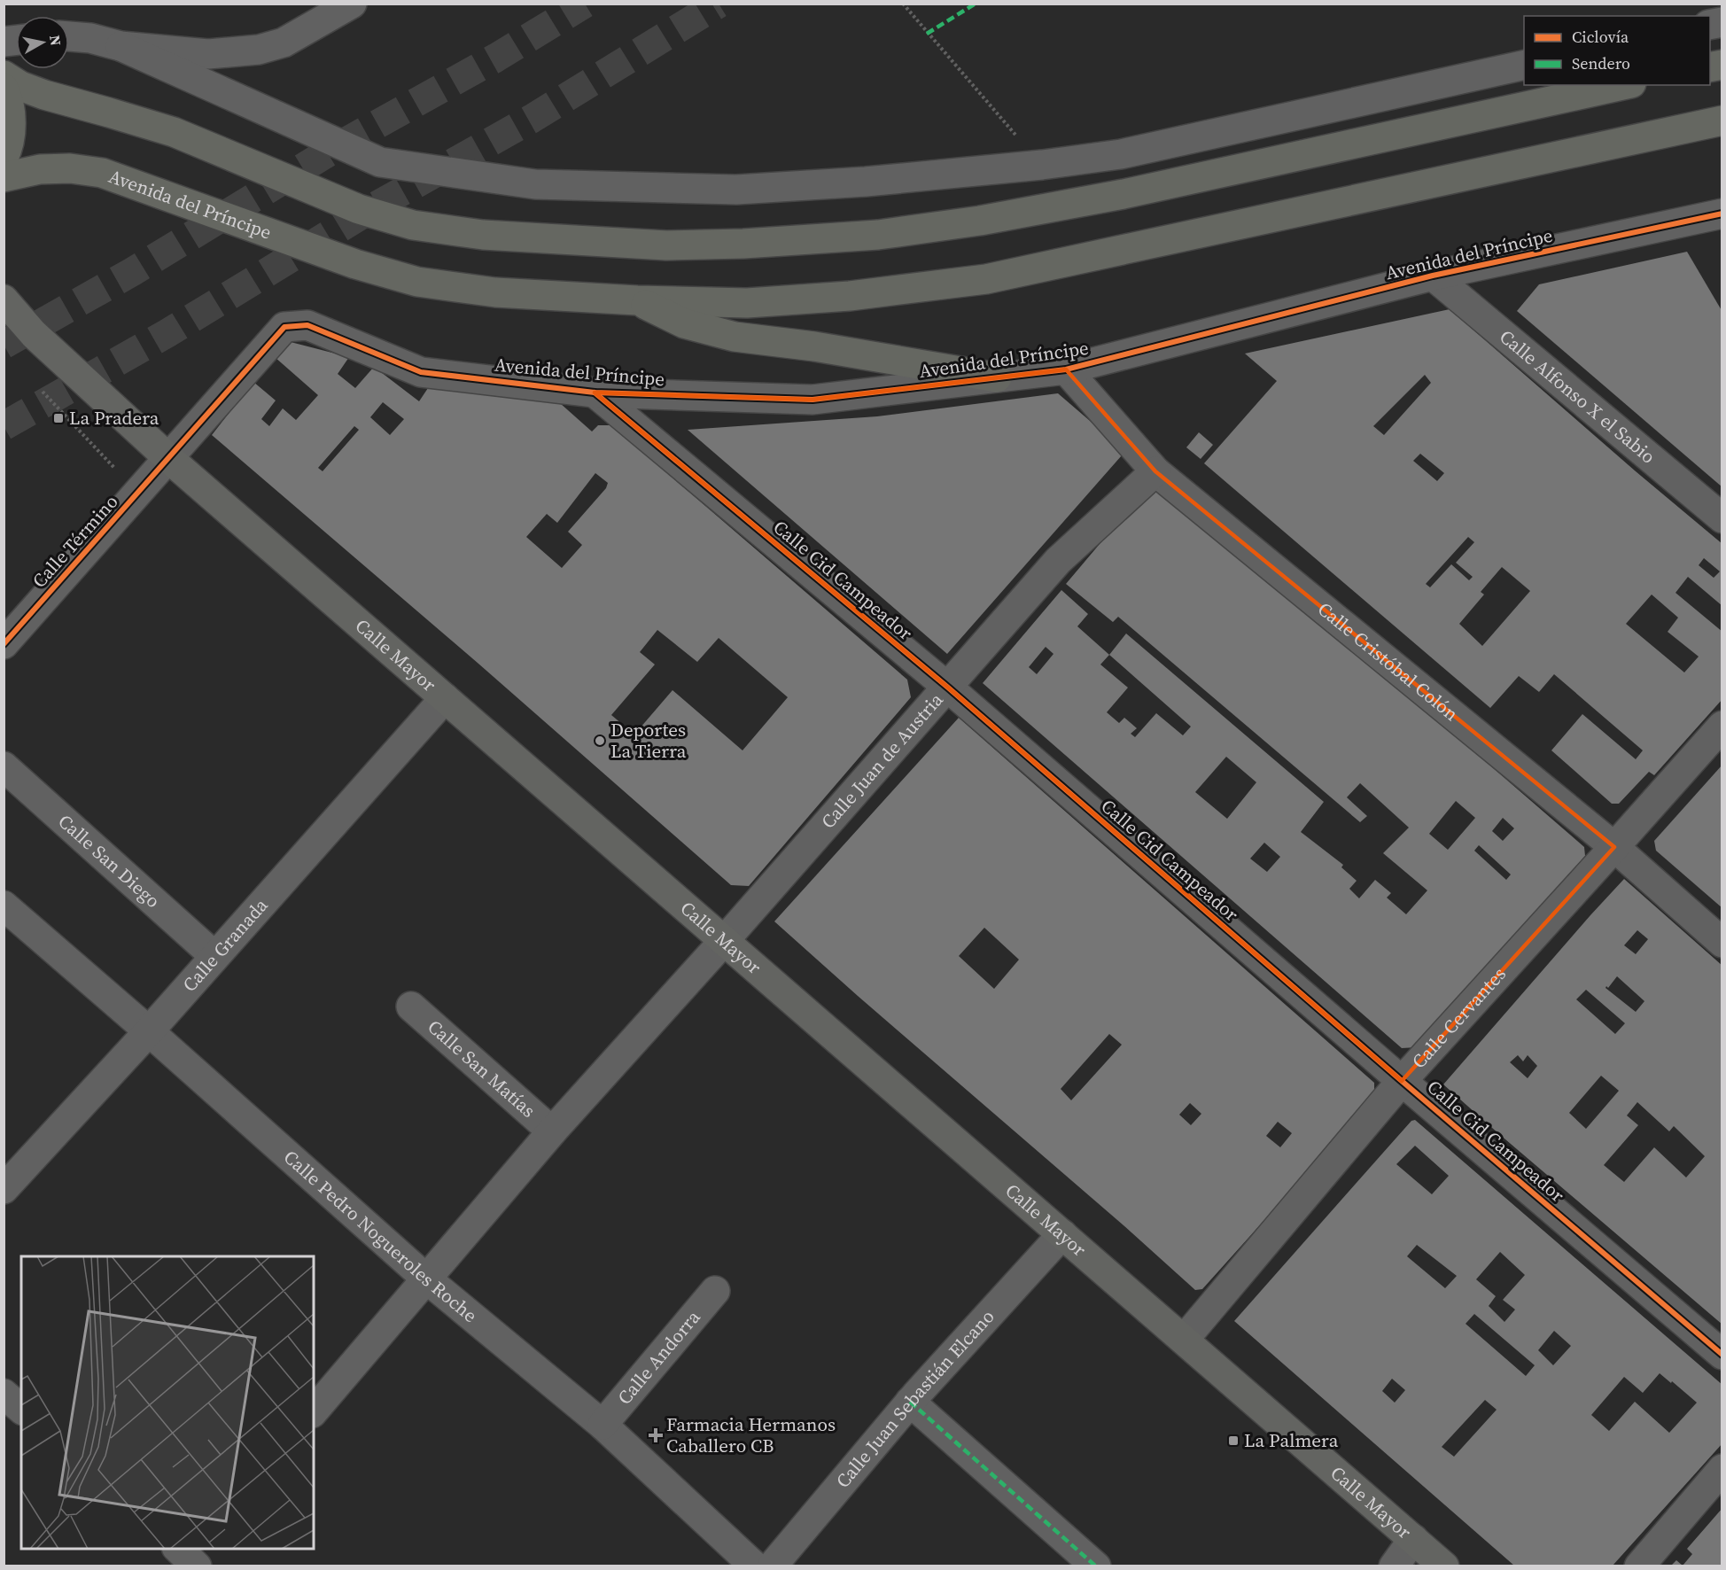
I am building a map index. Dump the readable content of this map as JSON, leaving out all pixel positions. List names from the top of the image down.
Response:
{
  "streets": {
    "main road": ["Avenida del Príncipe", "Calle Mayor"],
    "street": [
      "Calle Alfonso X el Sabio",
      "Calle Término",
      "Calle Cid Campeador",
      "Calle Cristóbal Colón",
      "Calle Juan de Austria",
      "Calle San Diego",
      "Calle Granada",
      "Calle Cervantes",
      "Calle San Matías",
      "Calle Pedro Nogueroles Roche",
      "Calle Andorra",
      "Calle Juan Sebastián Elcano"
    ]
  },
  "crossings": [
    ["Avenida del Príncipe", "Calle Alfonso X el Sabio"],
    ["Avenida del Príncipe", "Calle Término"],
    ["Avenida del Príncipe", "Calle Cid Campeador"],
    ["Avenida del Príncipe", "Calle Cristóbal Colón"],
    ["Calle Término", "Calle Mayor"],
    ["Calle Cid Campeador", "Calle Juan de Austria"],
    ["Calle Cid Campeador", "Calle Cervantes"],
    ["Calle Mayor", "Calle Juan de Austria"],
    ["Calle Mayor", "Calle Granada"],
    ["Calle Mayor", "Calle Cervantes"],
    ["Calle Mayor", "Calle Juan Sebastián Elcano"],
    ["Calle Cristóbal Colón", "Calle Juan de Austria"],
    ["Calle Cristóbal Colón", "Calle Cervantes"],
    ["Calle Juan de Austria", "Calle San Matías"],
    ["Calle Juan de Austria", "Calle Pedro Nogueroles Roche"],
    ["Calle San Diego", "Calle Granada"],
    ["Calle Granada", "Calle Pedro Nogueroles Roche"],
    ["Calle Pedro Nogueroles Roche", "Calle Andorra"]
  ],
  "places": {
    "transit": ["La Pradera", "La Palmera"],
    "other": ["Deportes La Tierra"],
    "health": ["Farmacia Hermanos Caballero CB"]
  },
  "legend": ["Ciclovía", "Sendero"],
  "north": "right"
}
